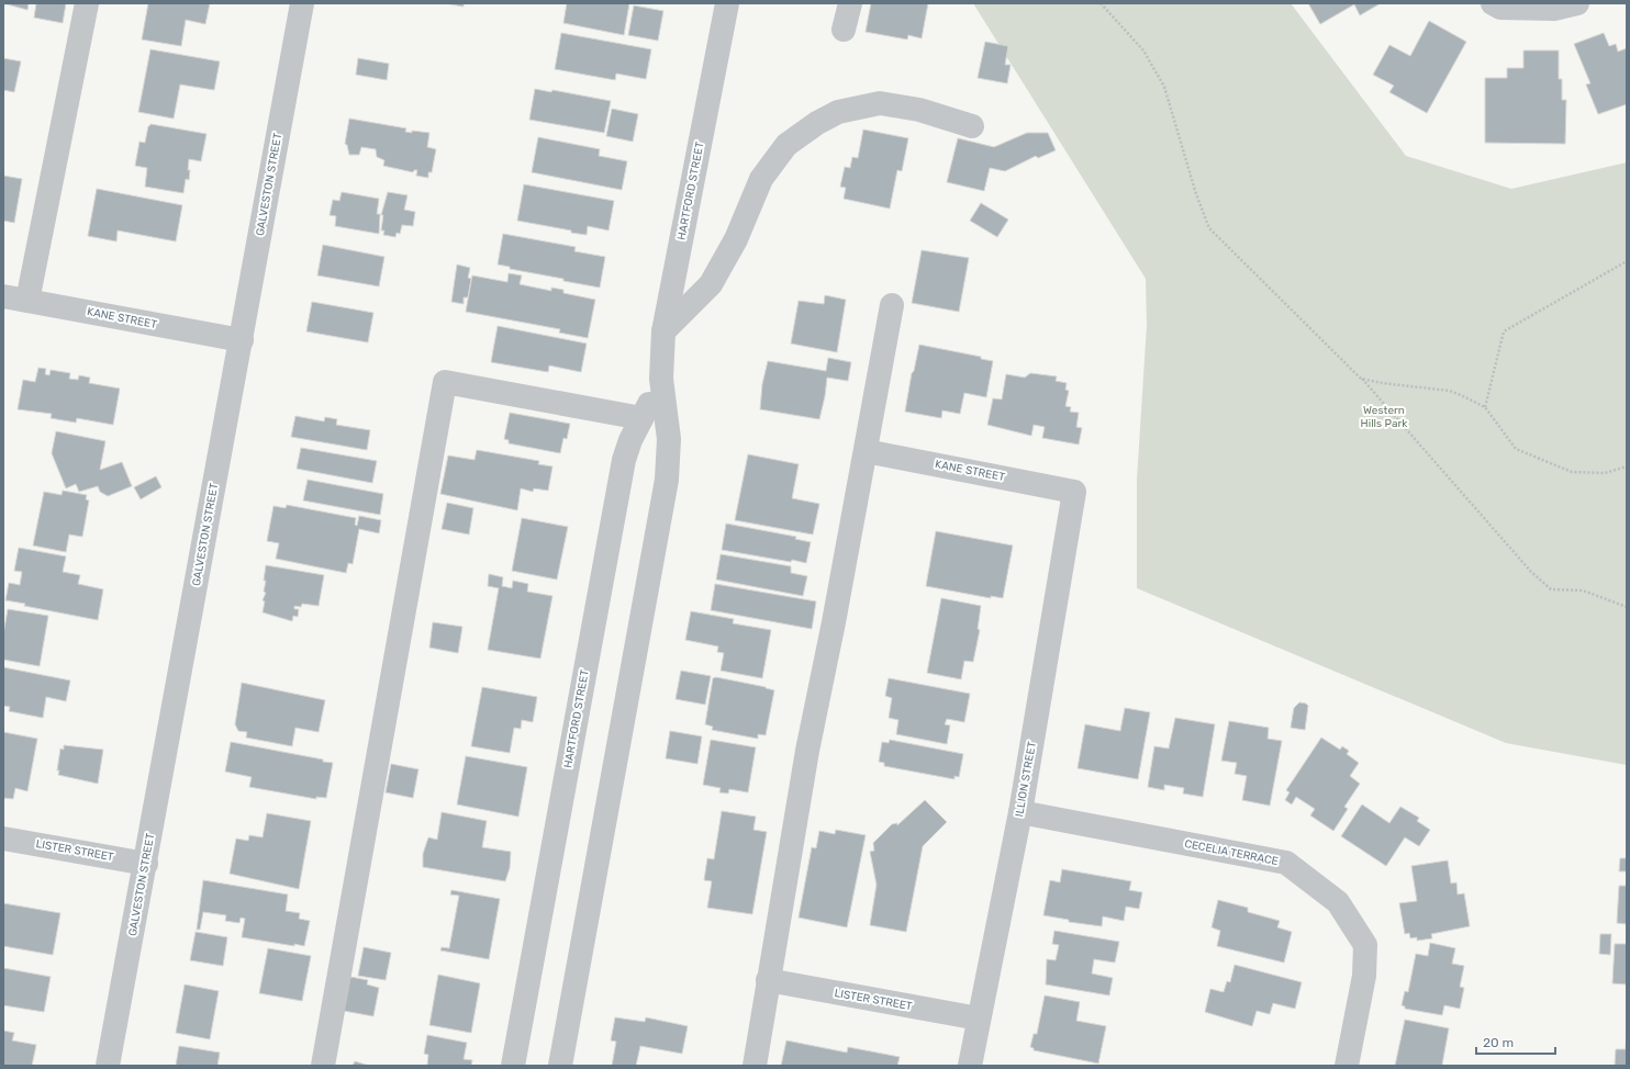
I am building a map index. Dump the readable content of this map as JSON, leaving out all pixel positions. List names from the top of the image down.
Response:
{
  "streets": {
    "street": [
      "GALVESTON STREET",
      "HARTFORD STREET",
      "KANE STREET",
      "ILLION STREET",
      "LISTER STREET",
      "CECELIA TERRACE"
    ]
  },
  "crossings": [
    ["GALVESTON STREET", "KANE STREET"],
    ["GALVESTON STREET", "LISTER STREET"],
    ["KANE STREET", "ILLION STREET"],
    ["ILLION STREET", "LISTER STREET"],
    ["ILLION STREET", "CECELIA TERRACE"]
  ],
  "parks": ["Western Hills Park"],
  "scale_bar": "20 m"
}
